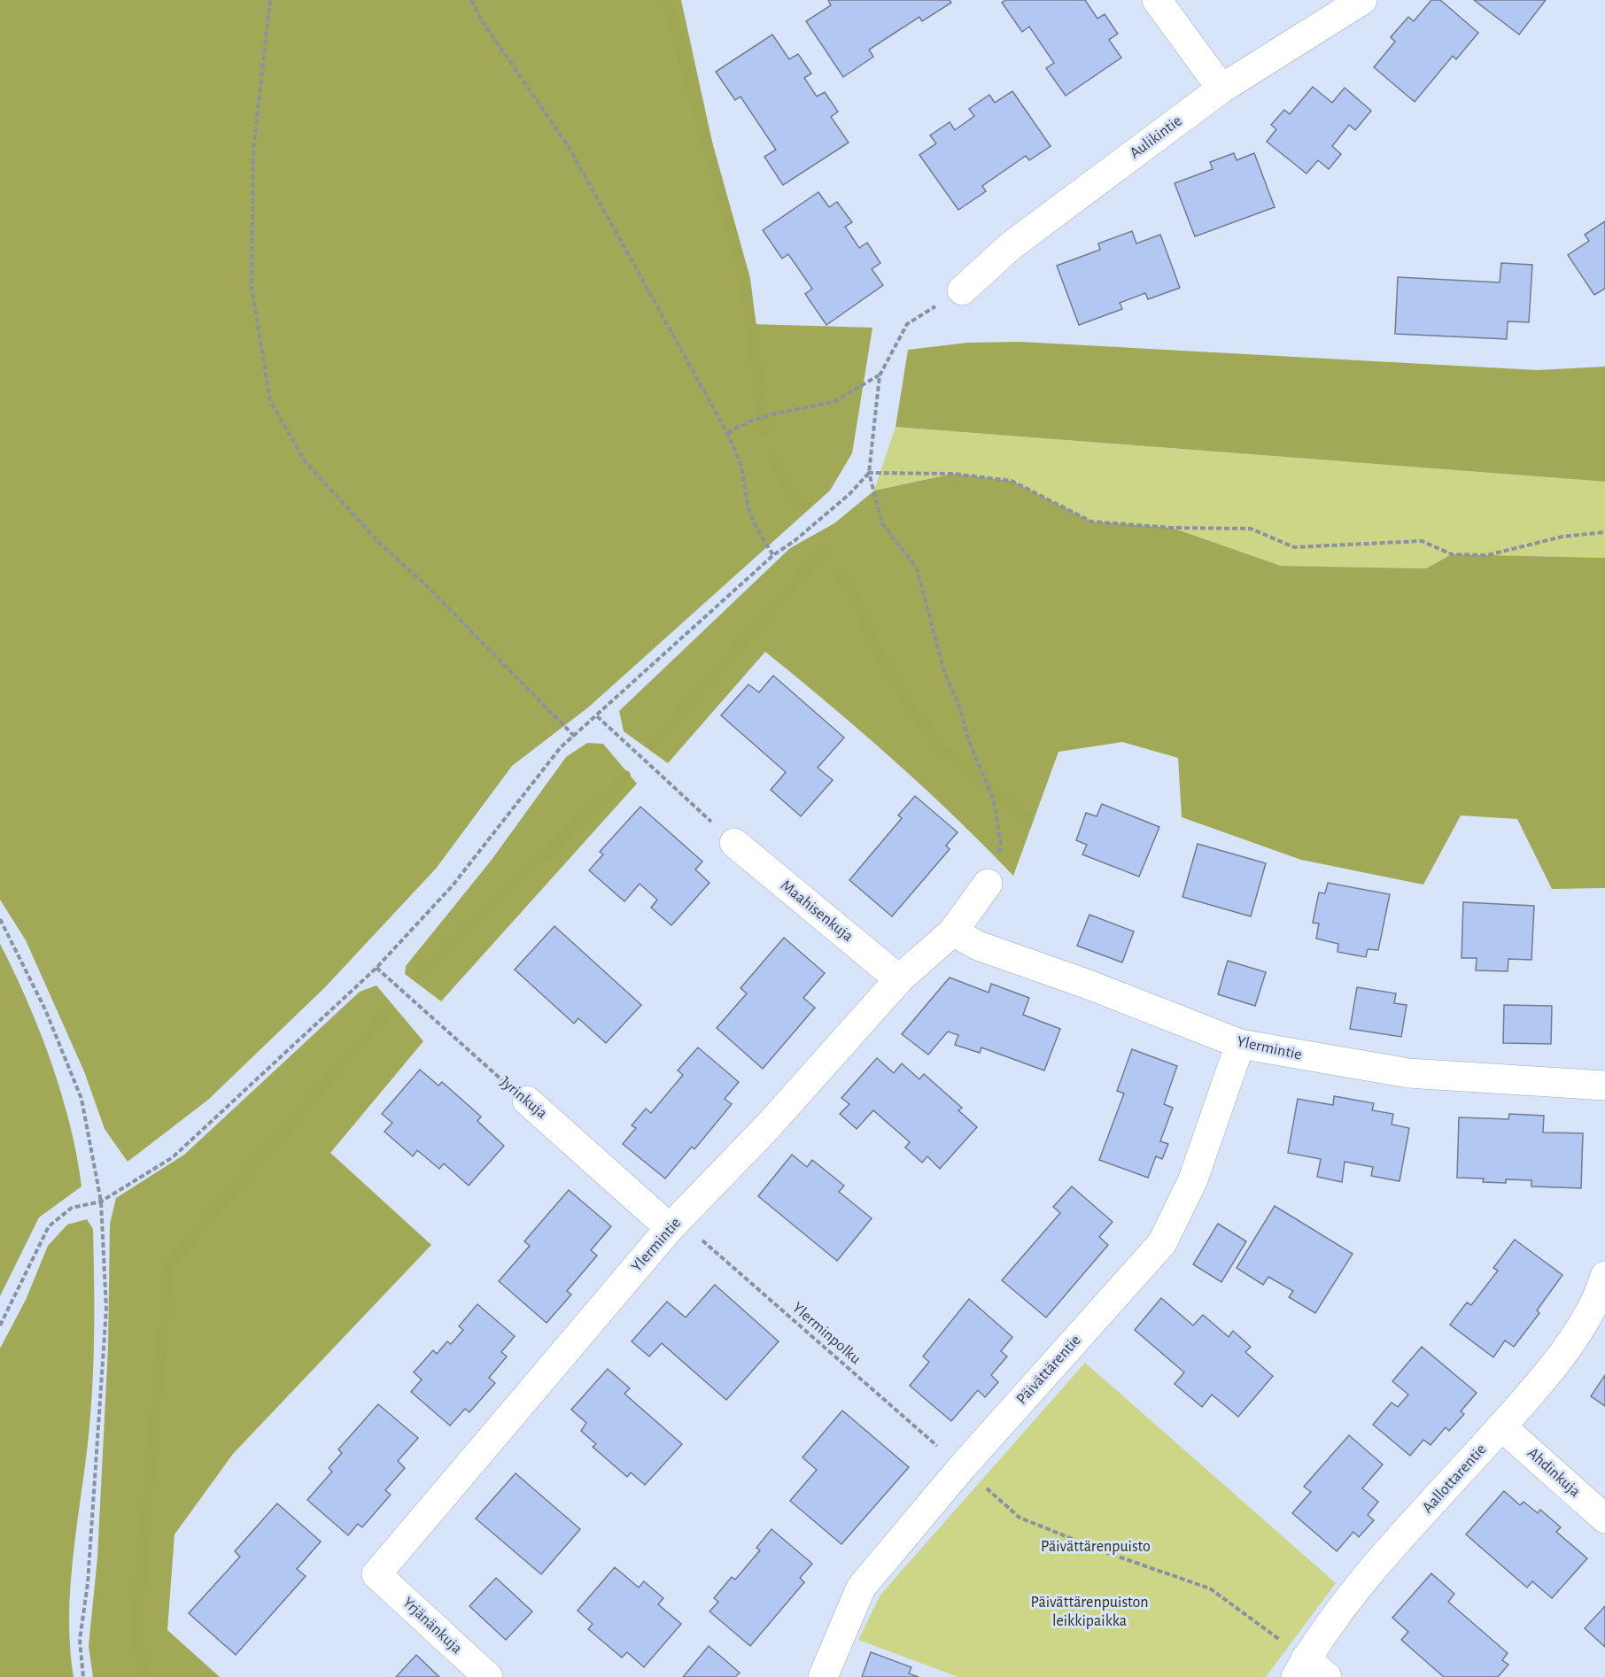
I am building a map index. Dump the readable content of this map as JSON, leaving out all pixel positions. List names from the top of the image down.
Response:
{
  "streets": {
    "street": [
      "Aulikintie",
      "Maahisenkuja",
      "Ylermintie",
      "Jyrinkuja",
      "Päivättärentie",
      "Ahdinkuja",
      "Aallottarentie",
      "Yrjänänkuja"
    ],
    "path": ["Ylerminpolku"]
  },
  "crossings": [
    ["Maahisenkuja", "Ylermintie"],
    ["Ylermintie", "Jyrinkuja"],
    ["Ylermintie", "Ylerminpolku"],
    ["Ylermintie", "Päivättärentie"],
    ["Ylermintie", "Yrjänänkuja"],
    ["Jyrinkuja", "Ylerminpolku"],
    ["Ylerminpolku", "Päivättärentie"],
    ["Ylerminpolku", "Aallottarentie"],
    ["Ahdinkuja", "Aallottarentie"]
  ],
  "parks": ["Päivättärenpuisto", "Päivättärenpuiston leikkipaikka"]
}
